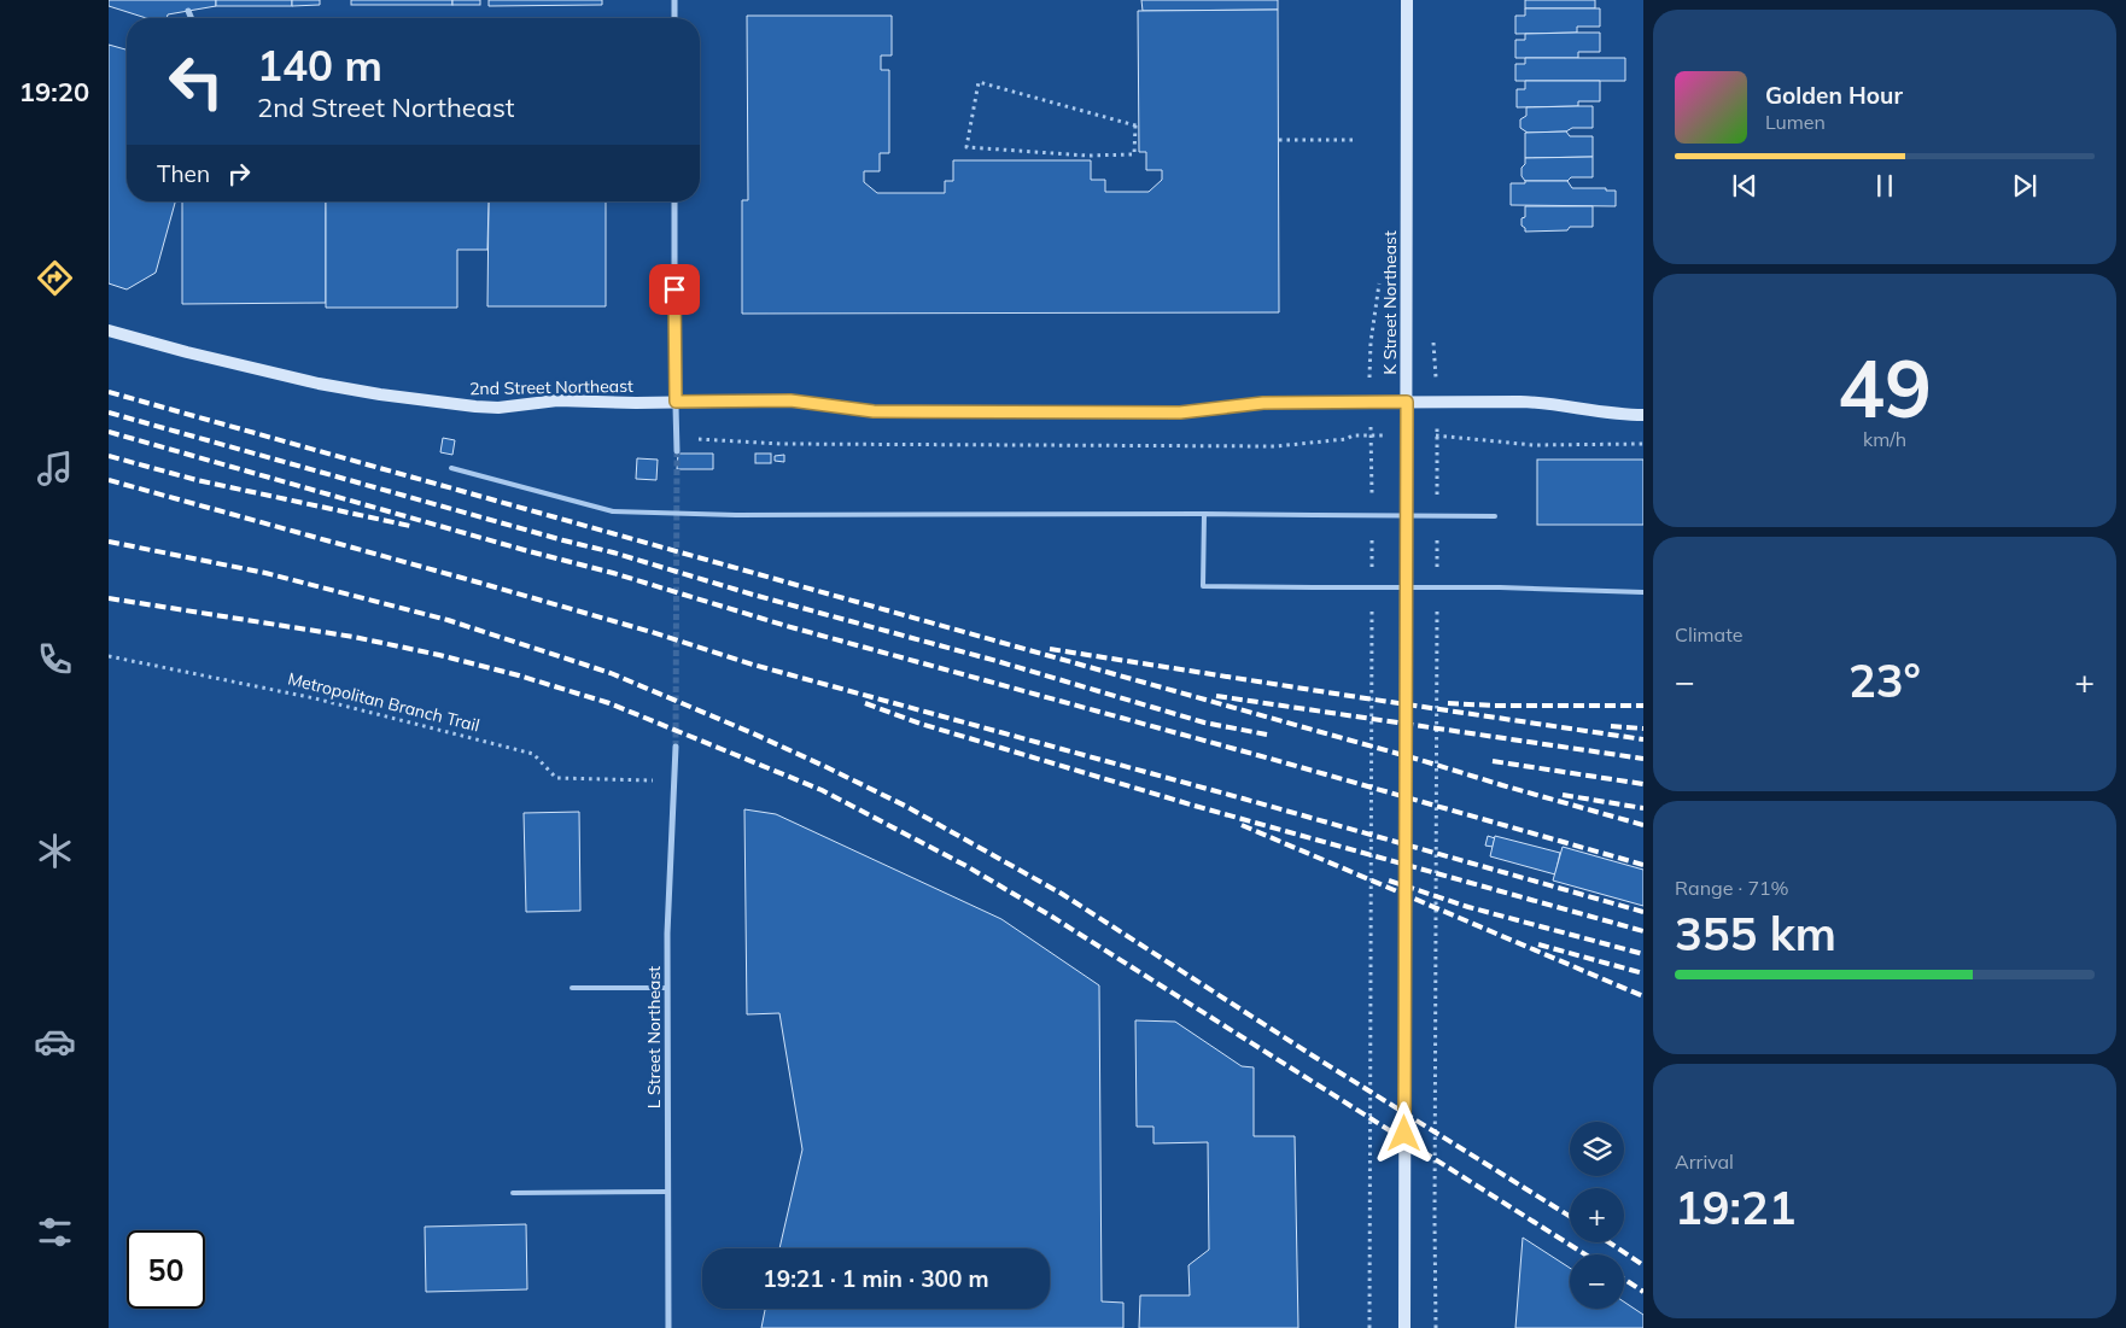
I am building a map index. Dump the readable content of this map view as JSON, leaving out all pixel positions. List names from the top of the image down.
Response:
{
  "streets": {
    "street": ["K Street Northeast", "2nd Street Northeast", "L Street Northeast"],
    "path": ["Metropolitan Branch Trail"]
  },
  "crossings": [
    ["K Street Northeast", "2nd Street Northeast"]
  ],
  "page": {
    "tabs": "19:20",
    "turn": ["140 m", "2nd Street Northeast"],
    "song": ["Golden Hour", "Lumen"],
    "then": "Then",
    "tile": [
      ["49", "km/h"],
      "Climate",
      ["Range · 71%", "355 km"],
      ["Arrival", "19:21"]
    ],
    "heat": ["−", "23°", "+"],
    "map_buttons": ["+", "−"],
    "limit": "50",
    "trip": "19:21 · 1 min · 300 m"
  }
}
